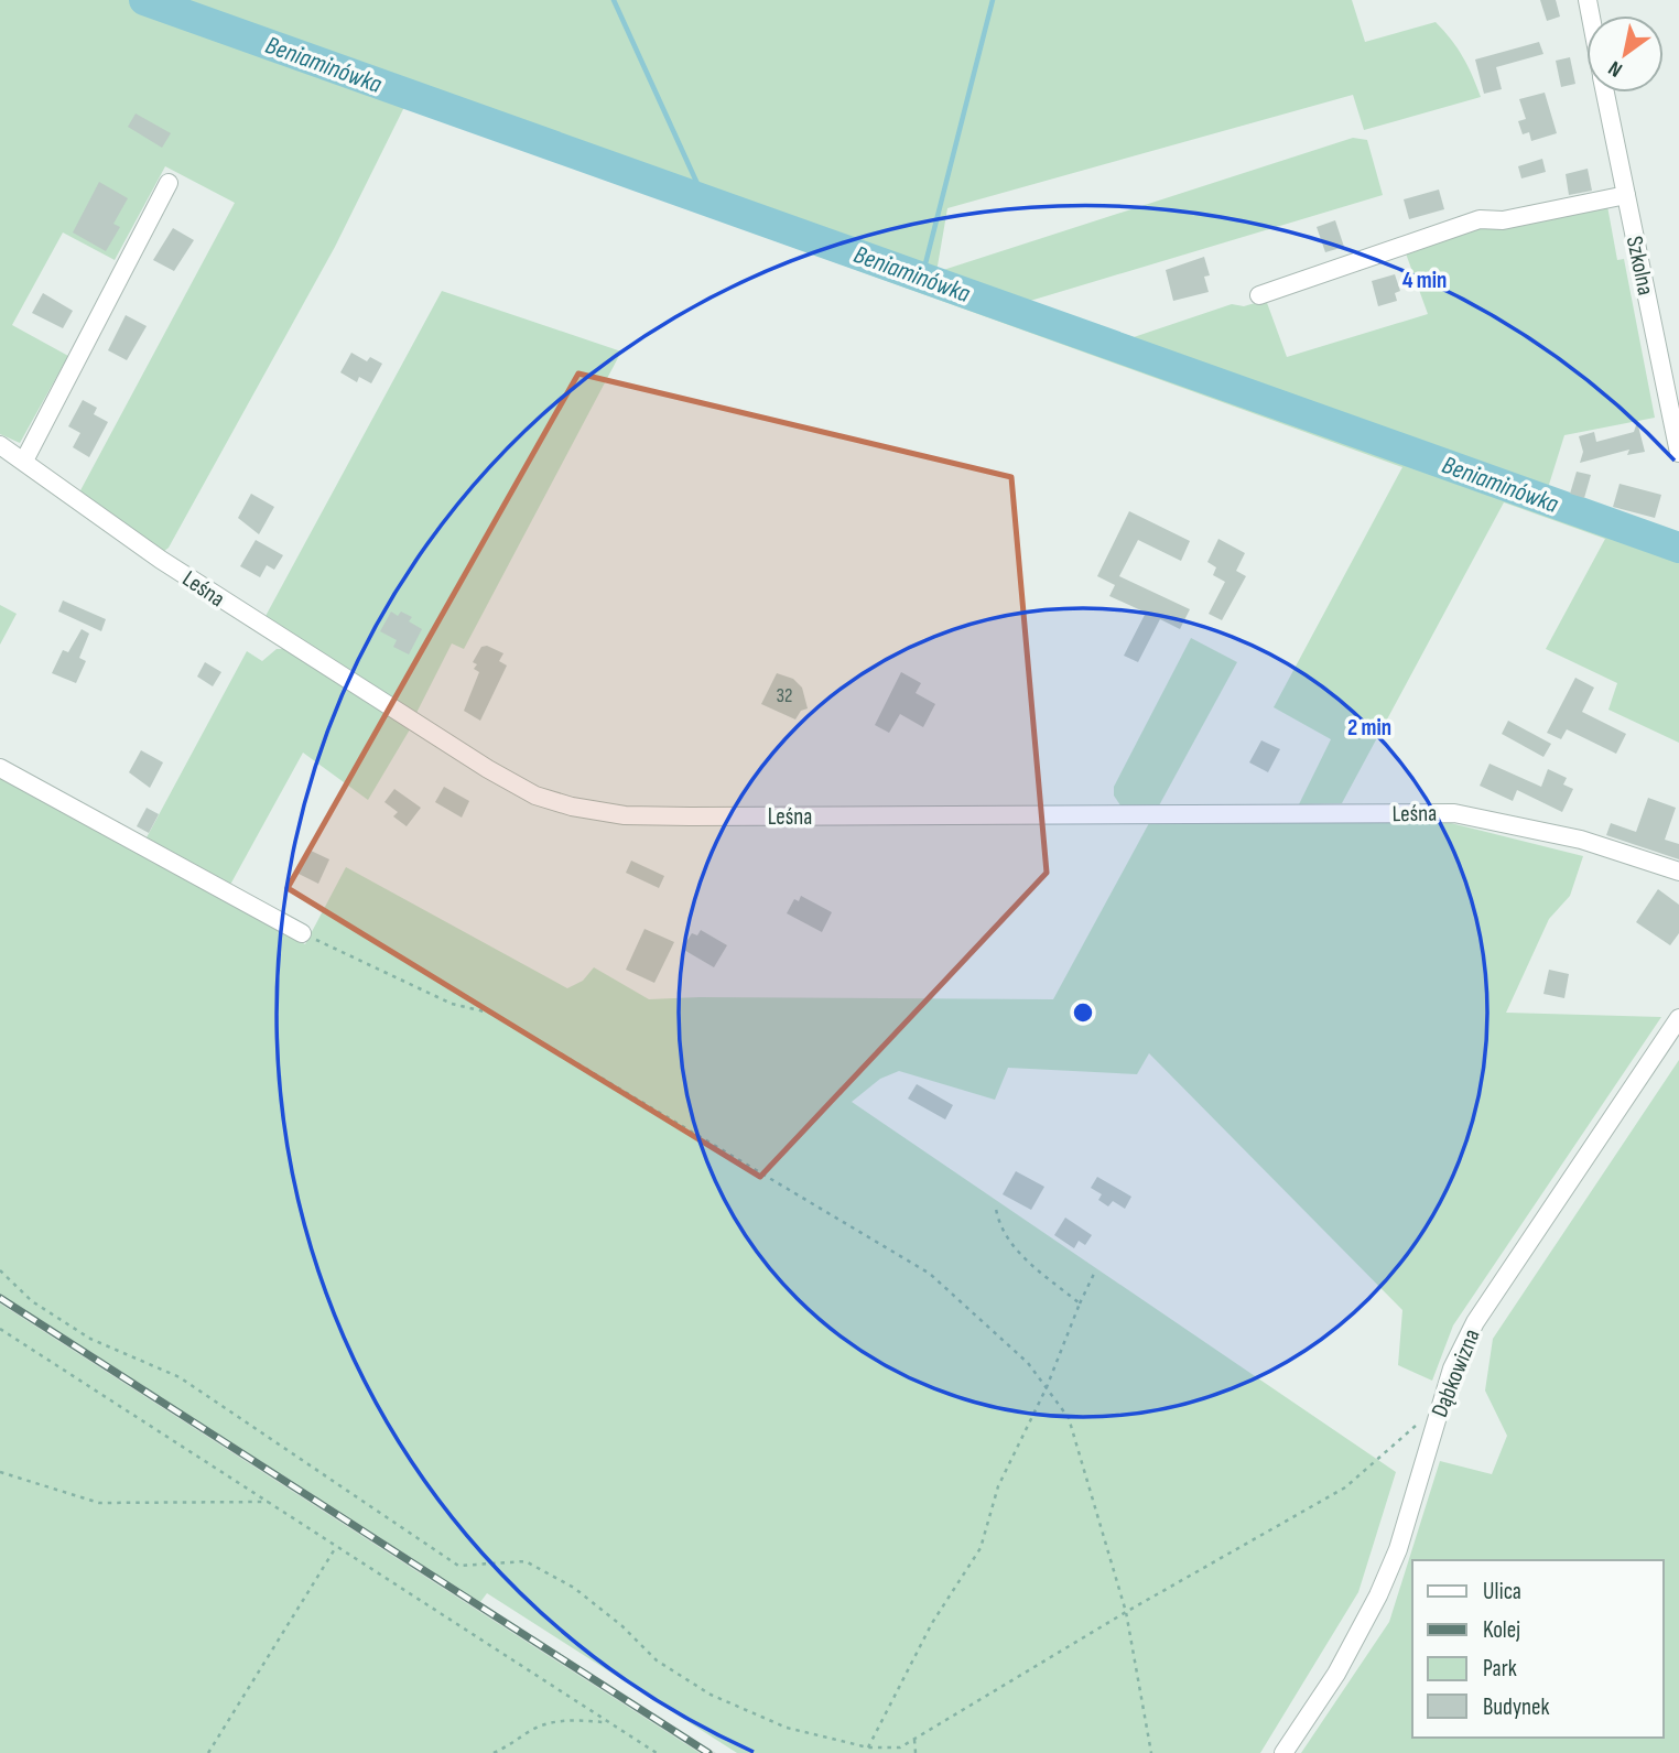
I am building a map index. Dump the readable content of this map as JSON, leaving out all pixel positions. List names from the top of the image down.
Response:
{
  "streets": {
    "street": ["Szkolna", "Leśna", "Dąbkowizna"]
  },
  "water": ["Beniaminówka"],
  "house_numbers": ["32"],
  "legend": [
    "Ulica",
    "Kolej",
    "Park",
    "Budynek"
  ],
  "north": "bottom left",
  "rings": ["4 min", "2 min"]
}
